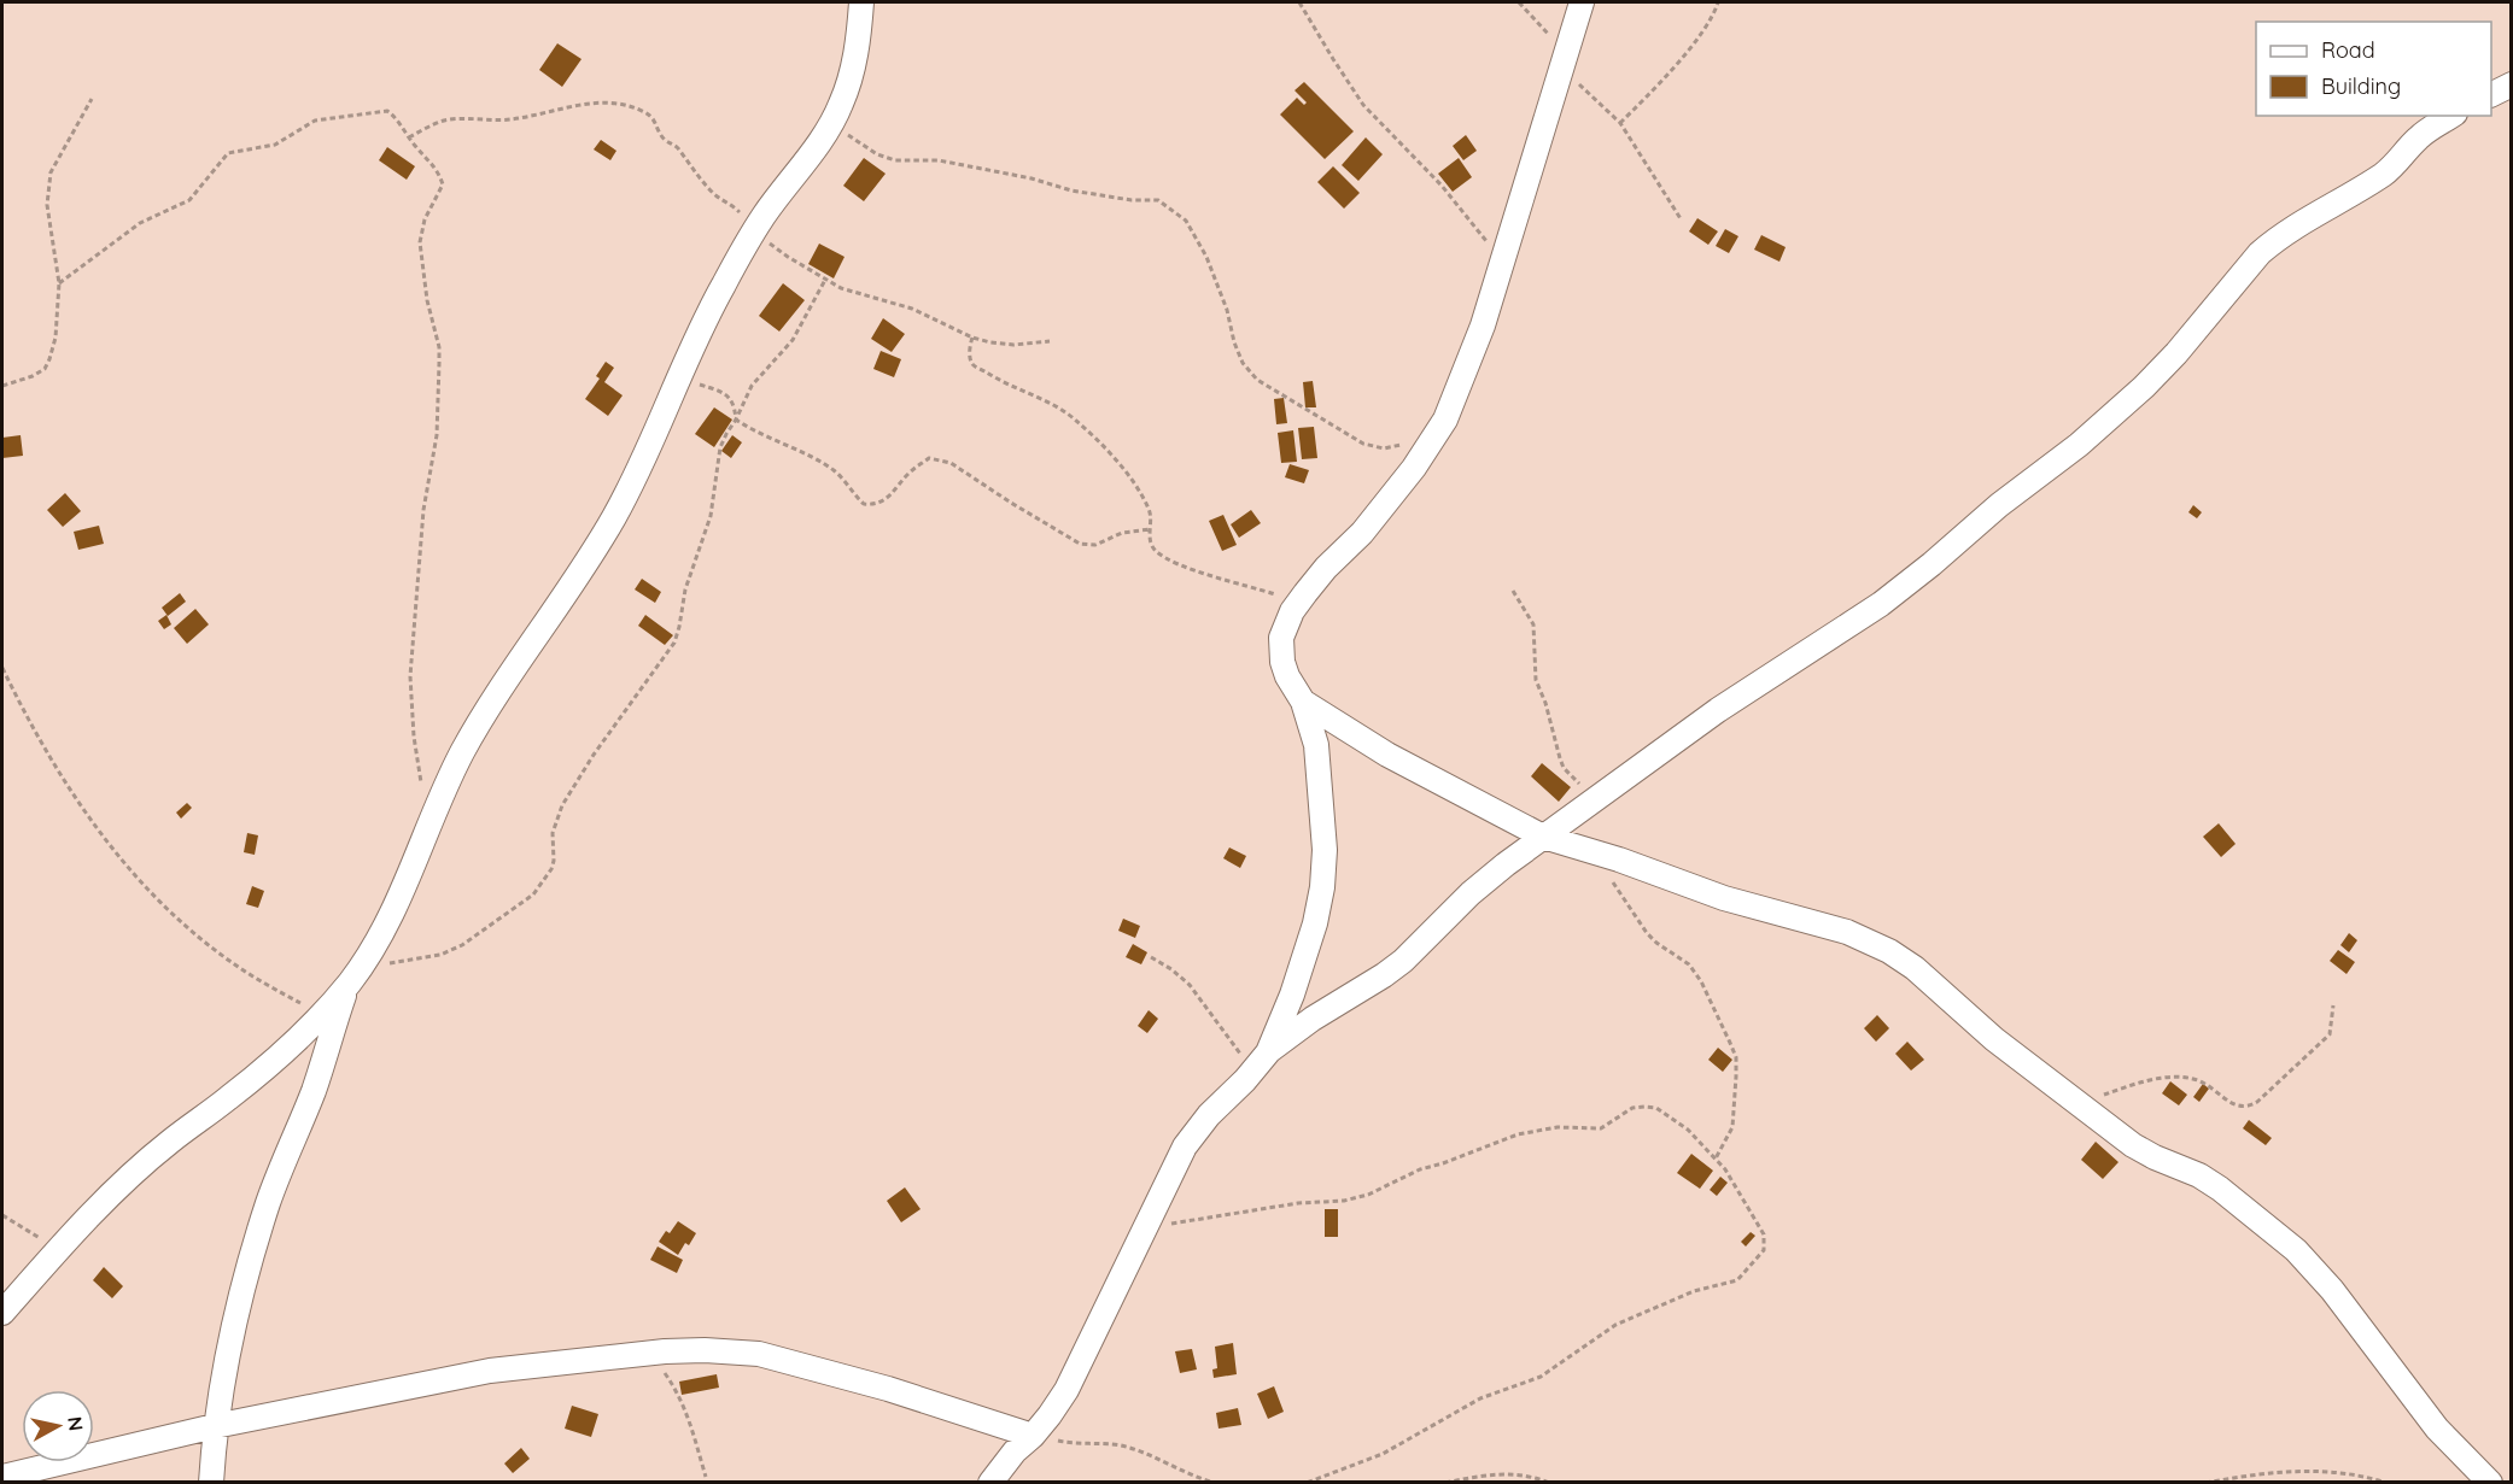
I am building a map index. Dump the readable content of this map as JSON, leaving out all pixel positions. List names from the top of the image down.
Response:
{
  "legend": ["Road", "Building"],
  "north": "right"
}
